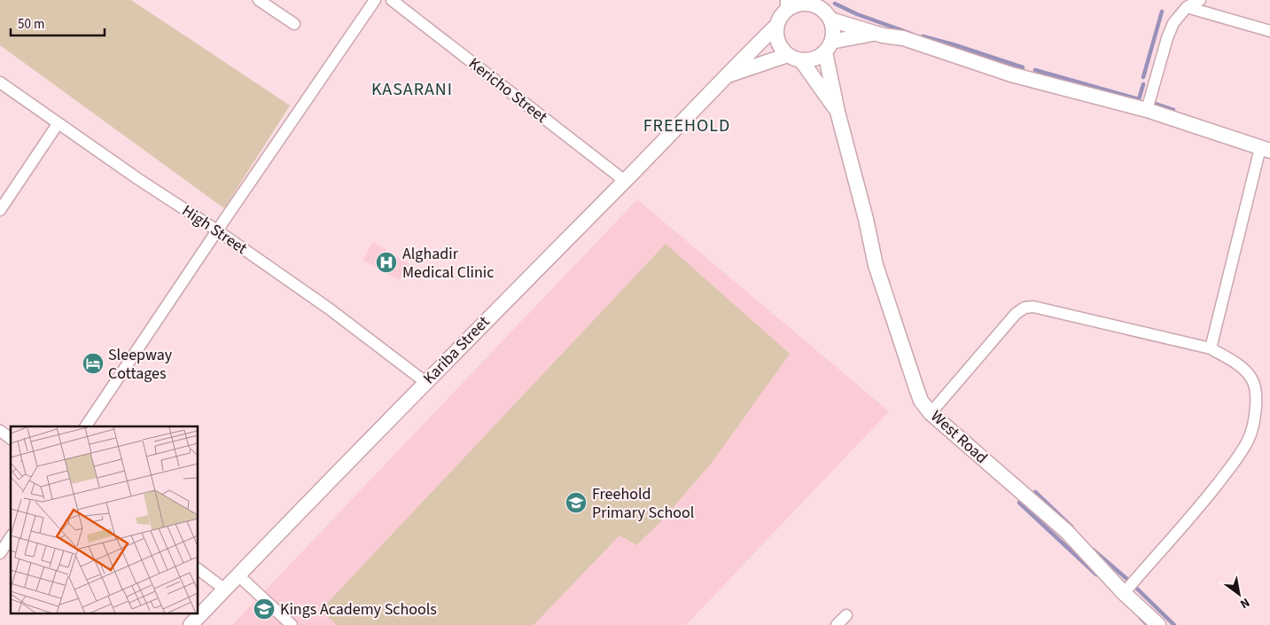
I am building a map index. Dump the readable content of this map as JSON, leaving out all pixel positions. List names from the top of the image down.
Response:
{
  "streets": {
    "street": [
      "Kericho Street",
      "High Street",
      "Kariba Street",
      "West Road"
    ]
  },
  "crossings": [
    ["Kericho Street", "Kariba Street"],
    ["High Street", "Kariba Street"],
    ["Kariba Street", "West Road"]
  ],
  "districts": ["KASARANI", "FREEHOLD"],
  "places": {
    "hospital": ["Alghadir Medical Clinic"],
    "hotel": ["Sleepway Cottages"],
    "school or university": ["Freehold Primary School", "Kings Academy Schools"]
  },
  "scale_bar": "50 m",
  "north": "bottom right"
}
